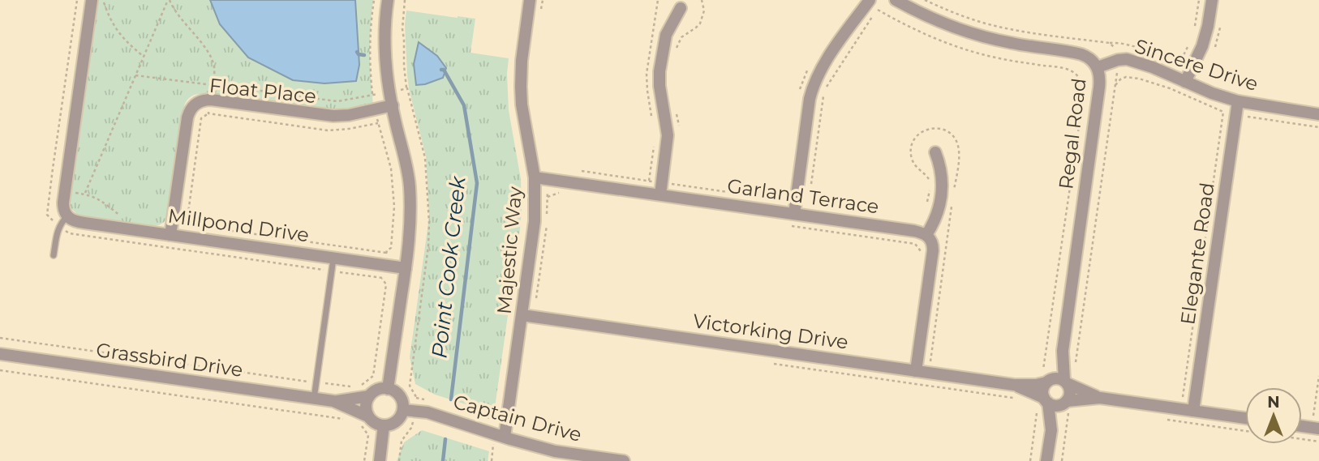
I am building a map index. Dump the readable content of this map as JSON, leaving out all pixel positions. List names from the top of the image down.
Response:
{
  "streets": {
    "street": [
      "Sincere Drive",
      "Float Place",
      "Regal Road",
      "Garland Terrace",
      "Millpond Drive",
      "Majestic Way",
      "Elegante Road",
      "Victorking Drive",
      "Grassbird Drive",
      "Captain Drive"
    ]
  },
  "crossings": [
    ["Sincere Drive", "Regal Road"],
    ["Sincere Drive", "Elegante Road"],
    ["Float Place", "Millpond Drive"],
    ["Regal Road", "Victorking Drive"],
    ["Garland Terrace", "Majestic Way"],
    ["Majestic Way", "Victorking Drive"],
    ["Majestic Way", "Captain Drive"],
    ["Grassbird Drive", "Captain Drive"]
  ],
  "water": ["Point Cook Creek"],
  "north": "top"
}
